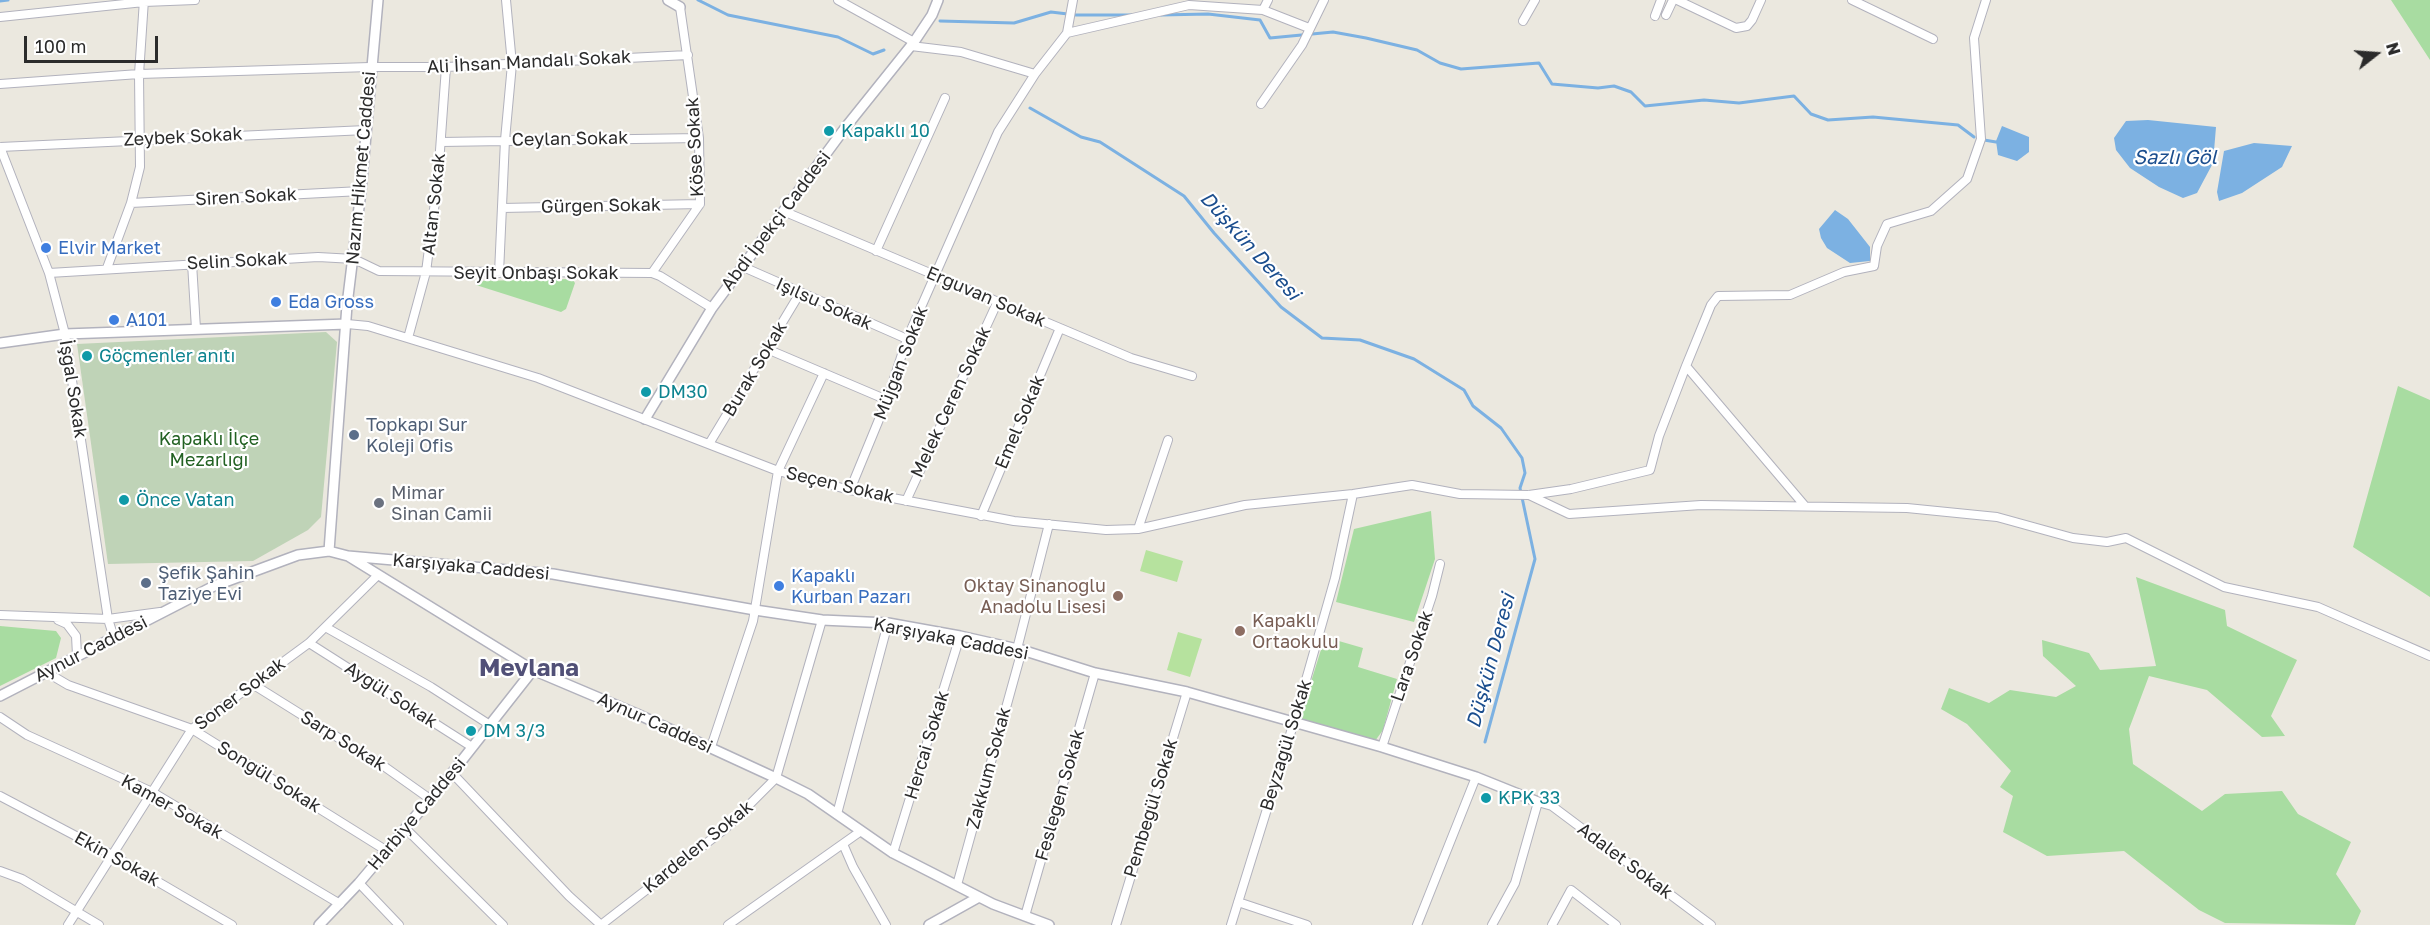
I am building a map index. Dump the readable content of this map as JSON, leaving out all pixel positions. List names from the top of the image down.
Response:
{
  "streets": {
    "street": [
      "Ali İhsan Mandalı Sokak",
      "Zeybek Sokak",
      "Ceylan Sokak",
      "Köse Sokak",
      "Nazım Hikmet Caddesi",
      "Siren Sokak",
      "Altan Sokak",
      "Gürgen Sokak",
      "Abdi İpekçi Caddesi",
      "Selin Sokak",
      "Seyit Onbaşı Sokak",
      "Erguvan Sokak",
      "Işılsu Sokak",
      "Müjgan Sokak",
      "Burak Sokak",
      "İşgal Sokak",
      "Melek Ceren Sokak",
      "Emel Sokak",
      "Seçen Sokak",
      "Karşıyaka Caddesi",
      "Aynur Caddesi",
      "Lara Sokak",
      "Soner Sokak",
      "Aygül Sokak",
      "Sarp Sokak",
      "Hercai Sokak",
      "Beyzagül Sokak",
      "Zakkum Sokak",
      "Songül Sokak",
      "Fesleğen Sokak",
      "Kamer Sokak",
      "Pembegül Sokak",
      "Harbiye Caddesi",
      "Kardelen Sokak",
      "Ekin Sokak",
      "Adalet Sokak"
    ]
  },
  "crossings": [
    ["Ali İhsan Mandalı Sokak", "Köse Sokak"],
    ["Ali İhsan Mandalı Sokak", "Nazım Hikmet Caddesi"],
    ["Ali İhsan Mandalı Sokak", "Altan Sokak"],
    ["Zeybek Sokak", "Nazım Hikmet Caddesi"],
    ["Zeybek Sokak", "İşgal Sokak"],
    ["Ceylan Sokak", "Köse Sokak"],
    ["Ceylan Sokak", "Altan Sokak"],
    ["Köse Sokak", "Gürgen Sokak"],
    ["Köse Sokak", "Seyit Onbaşı Sokak"],
    ["Nazım Hikmet Caddesi", "Siren Sokak"],
    ["Nazım Hikmet Caddesi", "Selin Sokak"],
    ["Nazım Hikmet Caddesi", "Seyit Onbaşı Sokak"],
    ["Nazım Hikmet Caddesi", "Seçen Sokak"],
    ["Nazım Hikmet Caddesi", "Aynur Caddesi"],
    ["Altan Sokak", "Seyit Onbaşı Sokak"],
    ["Altan Sokak", "Seçen Sokak"],
    ["Abdi İpekçi Caddesi", "Seyit Onbaşı Sokak"],
    ["Abdi İpekçi Caddesi", "Erguvan Sokak"],
    ["Abdi İpekçi Caddesi", "Işılsu Sokak"],
    ["Abdi İpekçi Caddesi", "Seçen Sokak"],
    ["Selin Sokak", "Seyit Onbaşı Sokak"],
    ["Selin Sokak", "İşgal Sokak"],
    ["Erguvan Sokak", "Müjgan Sokak"],
    ["Erguvan Sokak", "Melek Ceren Sokak"],
    ["Erguvan Sokak", "Emel Sokak"],
    ["Işılsu Sokak", "Müjgan Sokak"],
    ["Işılsu Sokak", "Burak Sokak"],
    ["Müjgan Sokak", "Seçen Sokak"],
    ["Burak Sokak", "Seçen Sokak"],
    ["İşgal Sokak", "Aynur Caddesi"],
    ["Melek Ceren Sokak", "Seçen Sokak"],
    ["Emel Sokak", "Seçen Sokak"],
    ["Seçen Sokak", "Beyzagül Sokak"],
    ["Seçen Sokak", "Zakkum Sokak"],
    ["Karşıyaka Caddesi", "Aynur Caddesi"],
    ["Karşıyaka Caddesi", "Lara Sokak"],
    ["Karşıyaka Caddesi", "Hercai Sokak"],
    ["Karşıyaka Caddesi", "Beyzagül Sokak"],
    ["Karşıyaka Caddesi", "Zakkum Sokak"],
    ["Karşıyaka Caddesi", "Fesleğen Sokak"],
    ["Karşıyaka Caddesi", "Pembegül Sokak"],
    ["Karşıyaka Caddesi", "Kardelen Sokak"],
    ["Karşıyaka Caddesi", "Adalet Sokak"],
    ["Aynur Caddesi", "Soner Sokak"],
    ["Aynur Caddesi", "Hercai Sokak"],
    ["Aynur Caddesi", "Zakkum Sokak"],
    ["Aynur Caddesi", "Songül Sokak"],
    ["Aynur Caddesi", "Fesleğen Sokak"],
    ["Aynur Caddesi", "Harbiye Caddesi"],
    ["Aynur Caddesi", "Kardelen Sokak"],
    ["Soner Sokak", "Aygül Sokak"],
    ["Soner Sokak", "Sarp Sokak"],
    ["Soner Sokak", "Songül Sokak"],
    ["Soner Sokak", "Kamer Sokak"],
    ["Soner Sokak", "Ekin Sokak"],
    ["Aygül Sokak", "Harbiye Caddesi"],
    ["Sarp Sokak", "Harbiye Caddesi"],
    ["Songül Sokak", "Harbiye Caddesi"],
    ["Kamer Sokak", "Harbiye Caddesi"]
  ],
  "districts": ["Mevlana"],
  "water": ["Sazlı Göl", "Düşkün Deresi"],
  "parks": ["Kapaklı İlçe Mezarlığı"],
  "places": [
    "Kapaklı 10",
    "Elvir Market",
    "Eda Gross",
    "A101",
    "Göçmenler anıtı",
    "DM30",
    "Topkapı Sur Koleji Ofis",
    "Önce Vatan",
    "Mimar Sinan Camii",
    "Şefik Şahin Taziye Evi",
    "Kapaklı Kurban Pazarı",
    "Oktay Sinanoğlu Anadolu Lisesi",
    "Kapaklı Ortaokulu",
    "DM 3/3",
    "KPK 33"
  ],
  "scale_bar": "100 m",
  "north": "right"
}
